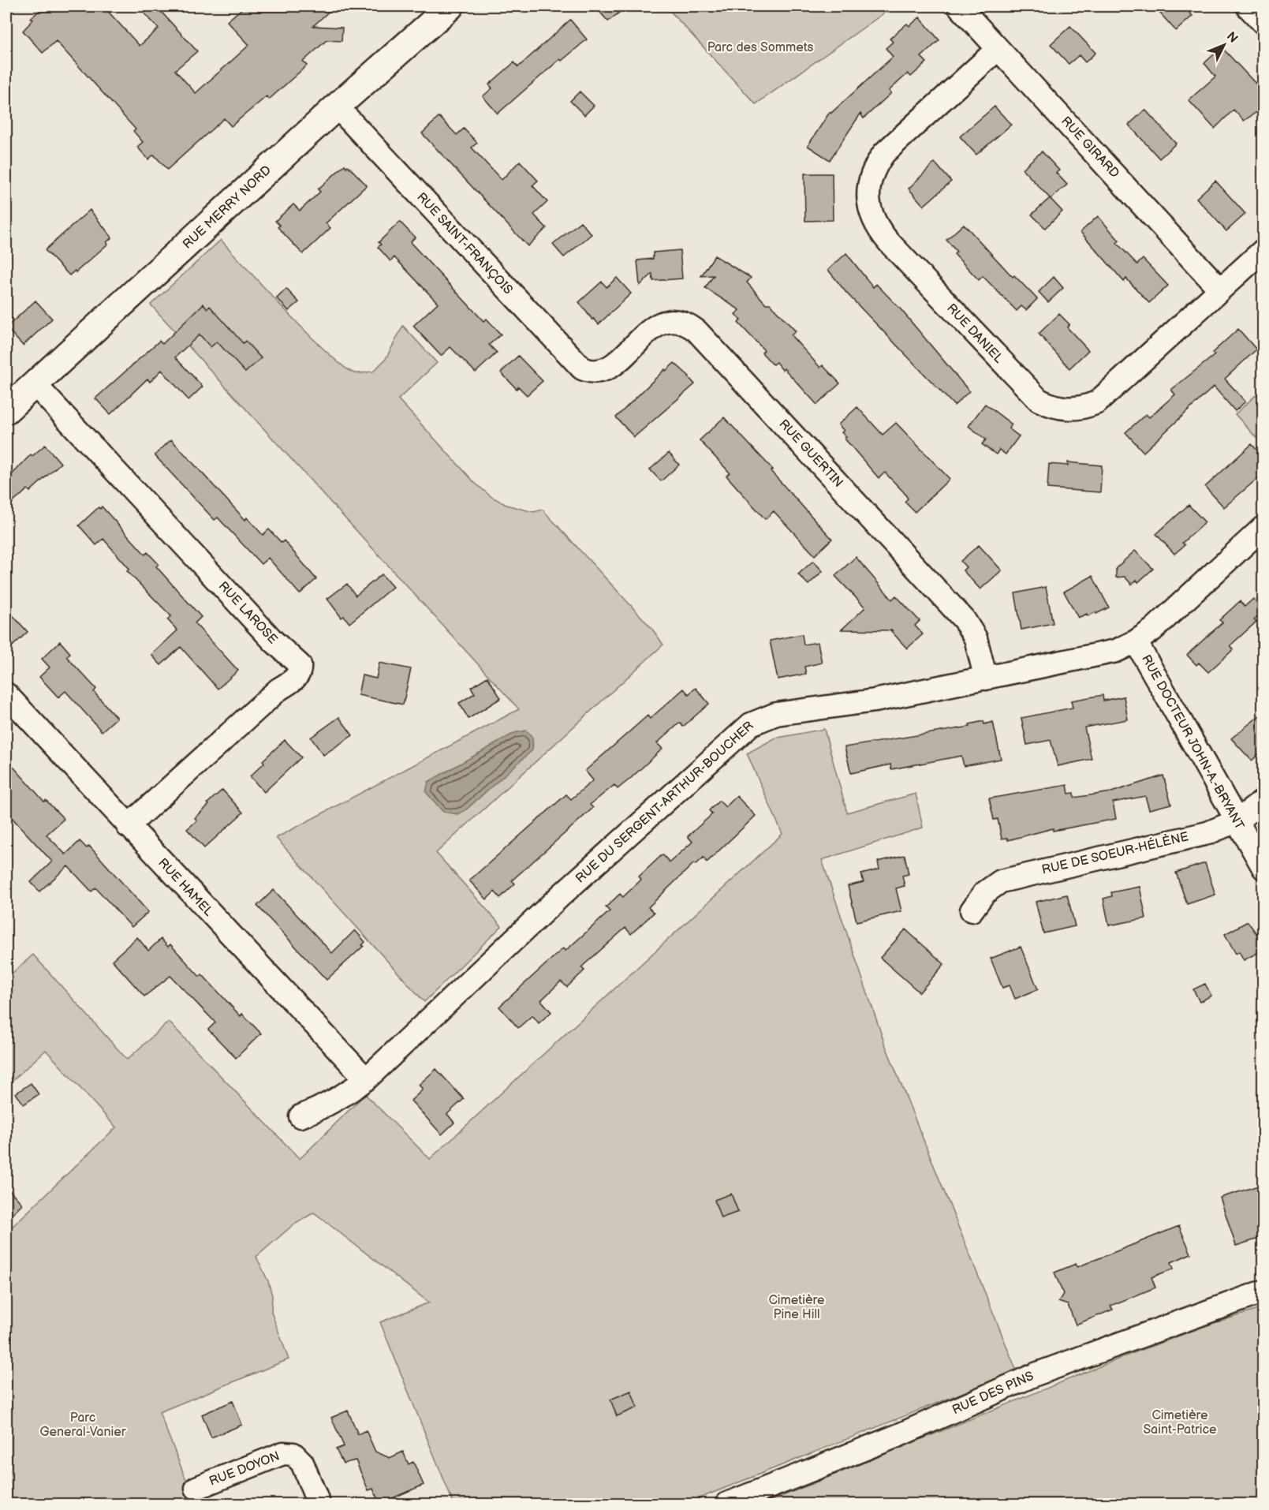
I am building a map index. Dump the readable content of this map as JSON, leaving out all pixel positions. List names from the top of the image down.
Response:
{
  "streets": {
    "main road": ["RUE MERRY NORD"],
    "street": [
      "RUE GIRARD",
      "RUE SAINT-FRANÇOIS",
      "RUE DANIEL",
      "RUE GUERTIN",
      "RUE LAROSE",
      "RUE DOCTEUR JOHN-A.-BRYANT",
      "RUE DU SERGENT-ARTHUR-BOUCHER",
      "RUE DE SOEUR-HÉLÈNE",
      "RUE HAMEL",
      "RUE DES PINS",
      "RUE DOYON"
    ]
  },
  "crossings": [
    ["RUE GIRARD", "RUE DANIEL"],
    ["RUE MERRY NORD", "RUE SAINT-FRANÇOIS"],
    ["RUE MERRY NORD", "RUE LAROSE"],
    ["RUE SAINT-FRANÇOIS", "RUE GUERTIN"],
    ["RUE GUERTIN", "RUE DU SERGENT-ARTHUR-BOUCHER"],
    ["RUE LAROSE", "RUE HAMEL"],
    ["RUE DOCTEUR JOHN-A.-BRYANT", "RUE DU SERGENT-ARTHUR-BOUCHER"],
    ["RUE DOCTEUR JOHN-A.-BRYANT", "RUE DE SOEUR-HÉLÈNE"],
    ["RUE DU SERGENT-ARTHUR-BOUCHER", "RUE HAMEL"]
  ],
  "parks": [
    "Parc des Sommets",
    "Cimetière Pine Hill",
    "Cimetière Saint-Patrice",
    "Parc General-Vanier"
  ],
  "north": "top right"
}
